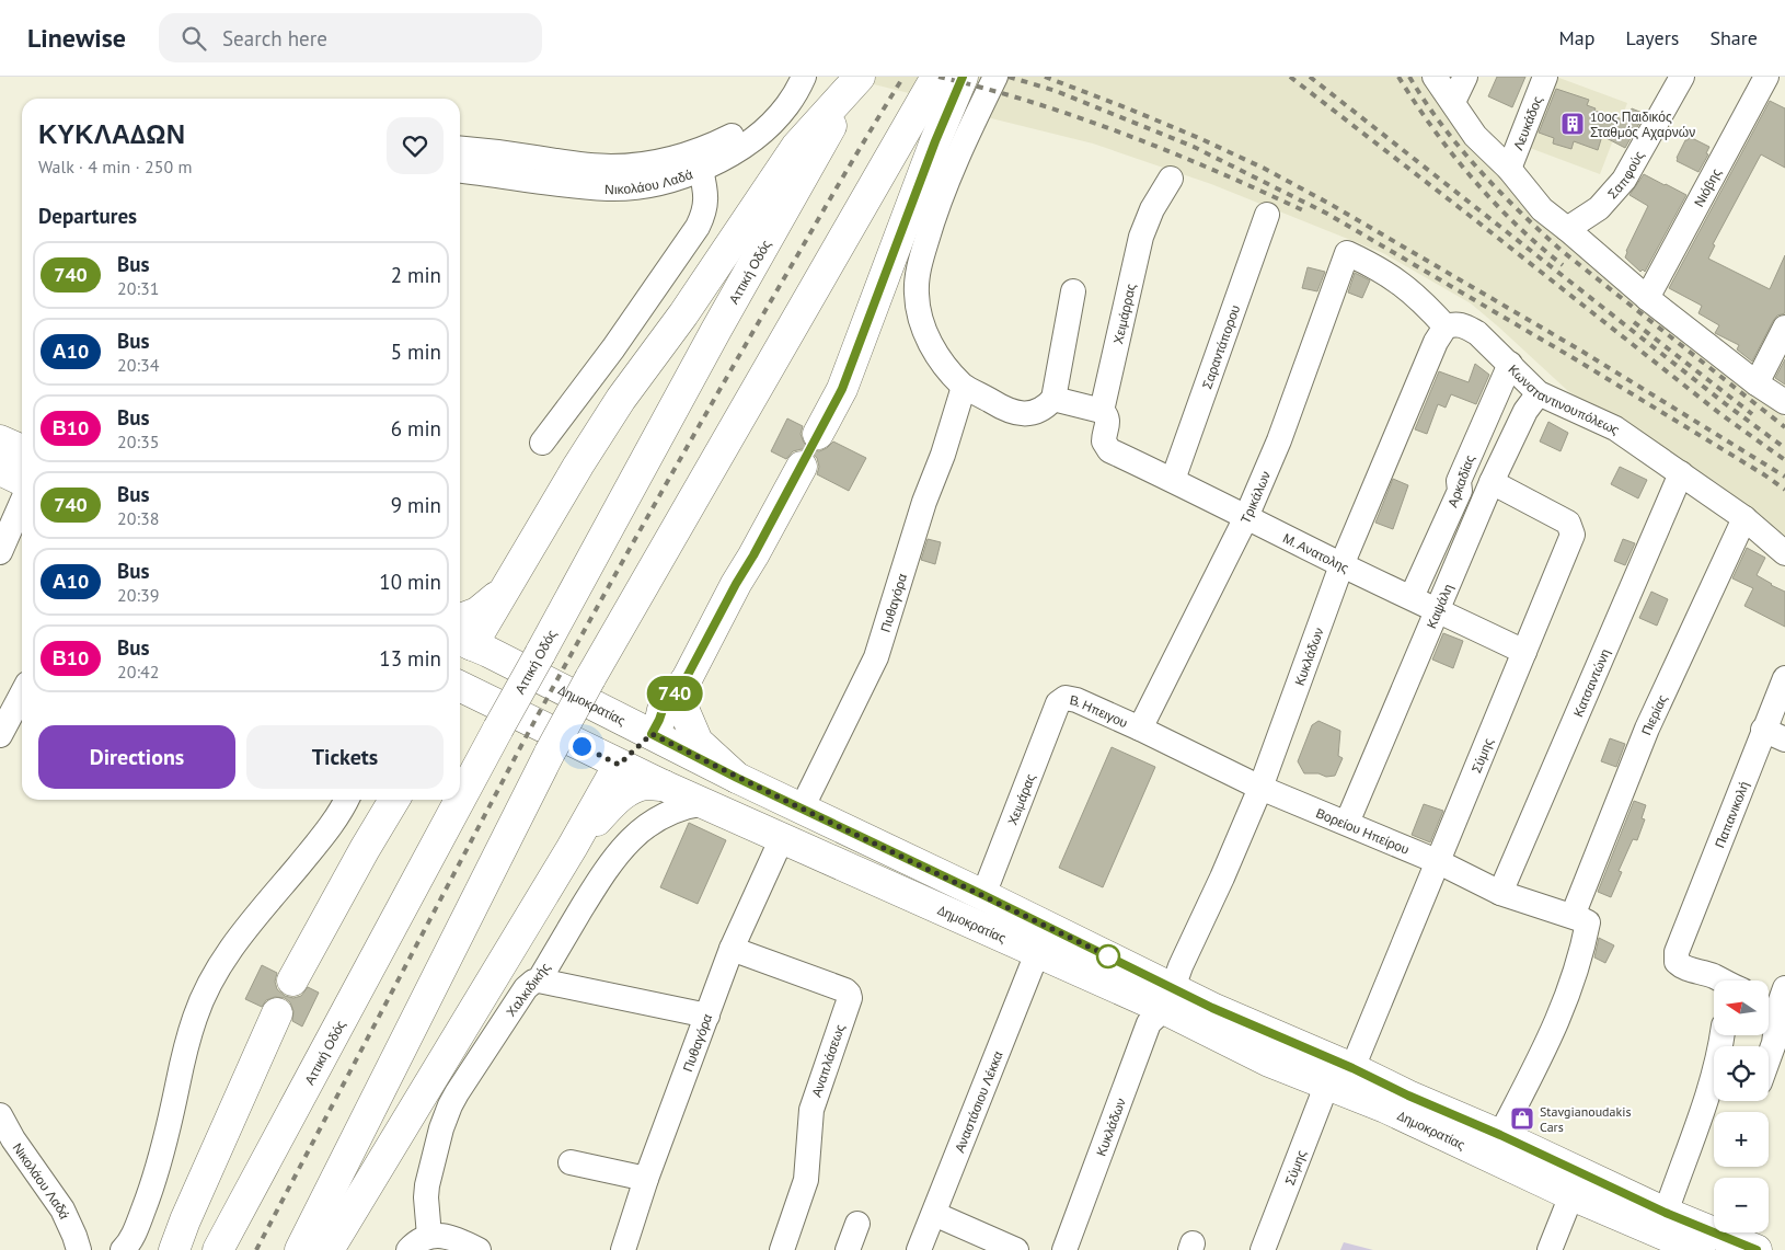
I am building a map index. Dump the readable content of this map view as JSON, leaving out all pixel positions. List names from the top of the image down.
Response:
{
  "streets": {
    "main road": ["Αττική Οδός", "Δημοκρατίας"],
    "street": [
      "Λευκάδος",
      "Σαπφούς",
      "Νικολάου Λαδά",
      "Νιόβης",
      "Χειμάρρας",
      "Σαραντάπορου",
      "Κωνσταντινουπόλεως",
      "Αρκαδίας",
      "Τρικάλων",
      "Μ. Ανατολης",
      "Πυθαγόρα",
      "Καψάλη",
      "Κυκλάδων",
      "Κατσαντώνη",
      "Β. Ηπειγου",
      "Πιερίας",
      "Σύμης",
      "Χειμάρας",
      "Παπανικολή",
      "Βορείου Ηπείρου",
      "Χαλκιδικής",
      "Αναπλάσεως",
      "Αναστάσιου Λέκκα"
    ]
  },
  "crossings": [
    ["Χειμάρρας", "Μ. Ανατολης"],
    ["Σαραντάπορου", "Μ. Ανατολης"],
    ["Κωνσταντινουπόλεως", "Αρκαδίας"],
    ["Κωνσταντινουπόλεως", "Τρικάλων"],
    ["Κωνσταντινουπόλεως", "Καψάλη"],
    ["Κωνσταντινουπόλεως", "Κυκλάδων"],
    ["Κωνσταντινουπόλεως", "Κατσαντώνη"],
    ["Κωνσταντινουπόλεως", "Πιερίας"],
    ["Αρκαδίας", "Μ. Ανατολης"],
    ["Τρικάλων", "Μ. Ανατολης"],
    ["Τρικάλων", "Κυκλάδων"],
    ["Τρικάλων", "Β. Ηπειγου"],
    ["Τρικάλων", "Βορείου Ηπείρου"],
    ["Μ. Ανατολης", "Καψάλη"],
    ["Μ. Ανατολης", "Κυκλάδων"],
    ["Μ. Ανατολης", "Σύμης"],
    ["Πυθαγόρα", "Δημοκρατίας"],
    ["Πυθαγόρα", "Αναπλάσεως"],
    ["Καψάλη", "Σύμης"],
    ["Καψάλη", "Βορείου Ηπείρου"],
    ["Κυκλάδων", "Δημοκρατίας"],
    ["Κυκλάδων", "Βορείου Ηπείρου"],
    ["Κατσαντώνη", "Βορείου Ηπείρου"],
    ["Δημοκρατίας", "Πιερίας"],
    ["Δημοκρατίας", "Σύμης"],
    ["Δημοκρατίας", "Χειμάρας"],
    ["Δημοκρατίας", "Χαλκιδικής"],
    ["Δημοκρατίας", "Αναστάσιου Λέκκα"],
    ["Β. Ηπειγου", "Χειμάρας"],
    ["Β. Ηπειγου", "Βορείου Ηπείρου"],
    ["Πιερίας", "Βορείου Ηπείρου"],
    ["Σύμης", "Βορείου Ηπείρου"]
  ],
  "places": {
    "building": ["10ος Παιδικός Σταθμός Αχαρνών"],
    "shop": ["Stavgianoudakis Cars"]
  },
  "lines": ["bus line 740"],
  "north": "left",
  "page": {
    "header": "Linewise",
    "search": "Search here",
    "nav": ["Map", "Layers", "Share"],
    "on_map": "740",
    "heading": [
      ["ΚΥΚΛΑΔΩΝ", "Walk · 4 min · 250 m"],
      "Departures"
    ],
    "list": [
      {
        "mark": "740",
        "name": "Bus",
        "note": "20:31",
        "value": "2 min"
      },
      {
        "mark": "Α10",
        "name": "Bus",
        "note": "20:34",
        "value": "5 min"
      },
      {
        "mark": "Β10",
        "name": "Bus",
        "note": "20:35",
        "value": "6 min"
      },
      {
        "mark": "740",
        "name": "Bus",
        "note": "20:38",
        "value": "9 min"
      },
      {
        "mark": "Α10",
        "name": "Bus",
        "note": "20:39",
        "value": "10 min"
      },
      {
        "mark": "Β10",
        "name": "Bus",
        "note": "20:42",
        "value": "13 min"
      }
    ],
    "buttons": ["Directions", "Tickets"],
    "map_buttons": ["+", "−"]
  }
}
